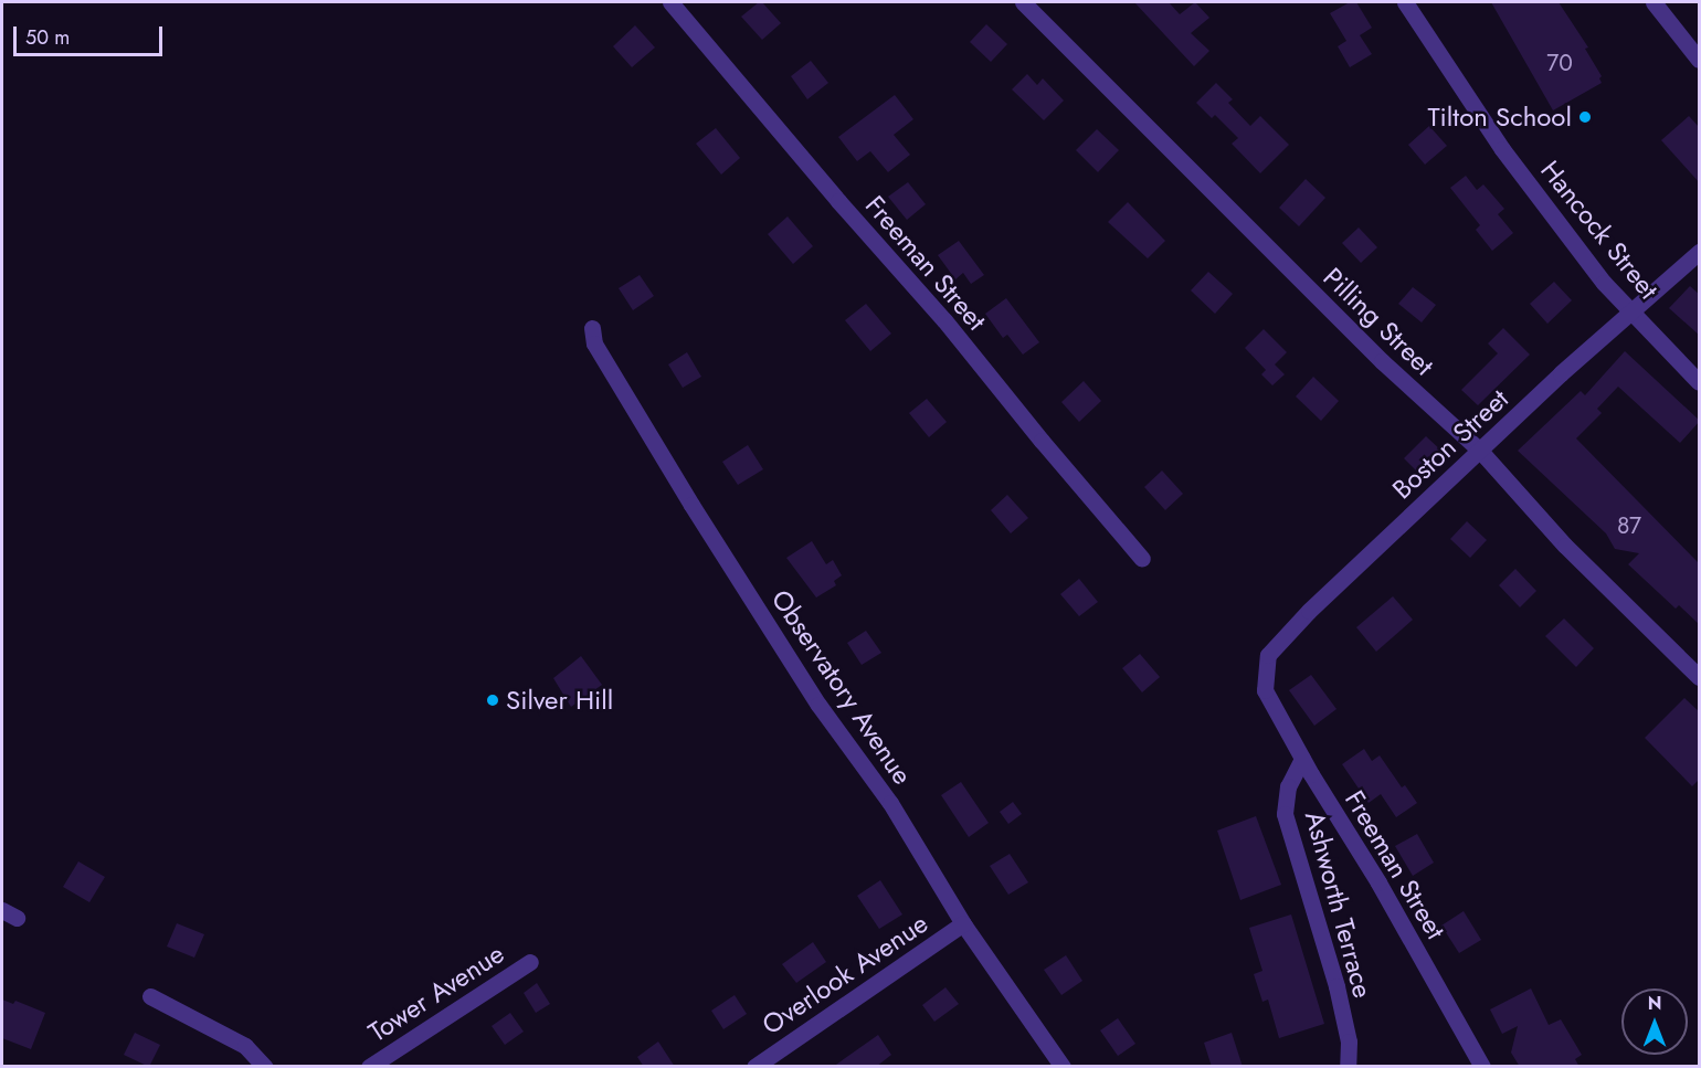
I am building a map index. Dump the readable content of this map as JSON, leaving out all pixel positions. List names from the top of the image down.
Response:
{
  "streets": {
    "street": [
      "Hancock Street",
      "Freeman Street",
      "Pilling Street",
      "Boston Street",
      "Observatory Avenue",
      "Ashworth Terrace",
      "Overlook Avenue",
      "Tower Avenue"
    ]
  },
  "crossings": [
    ["Hancock Street", "Boston Street"],
    ["Freeman Street", "Boston Street"],
    ["Freeman Street", "Ashworth Terrace"],
    ["Pilling Street", "Boston Street"],
    ["Observatory Avenue", "Overlook Avenue"]
  ],
  "places": ["Tilton School", "Silver Hill"],
  "house_numbers": ["70", "87"],
  "scale_bar": "50 m",
  "north": "top"
}
